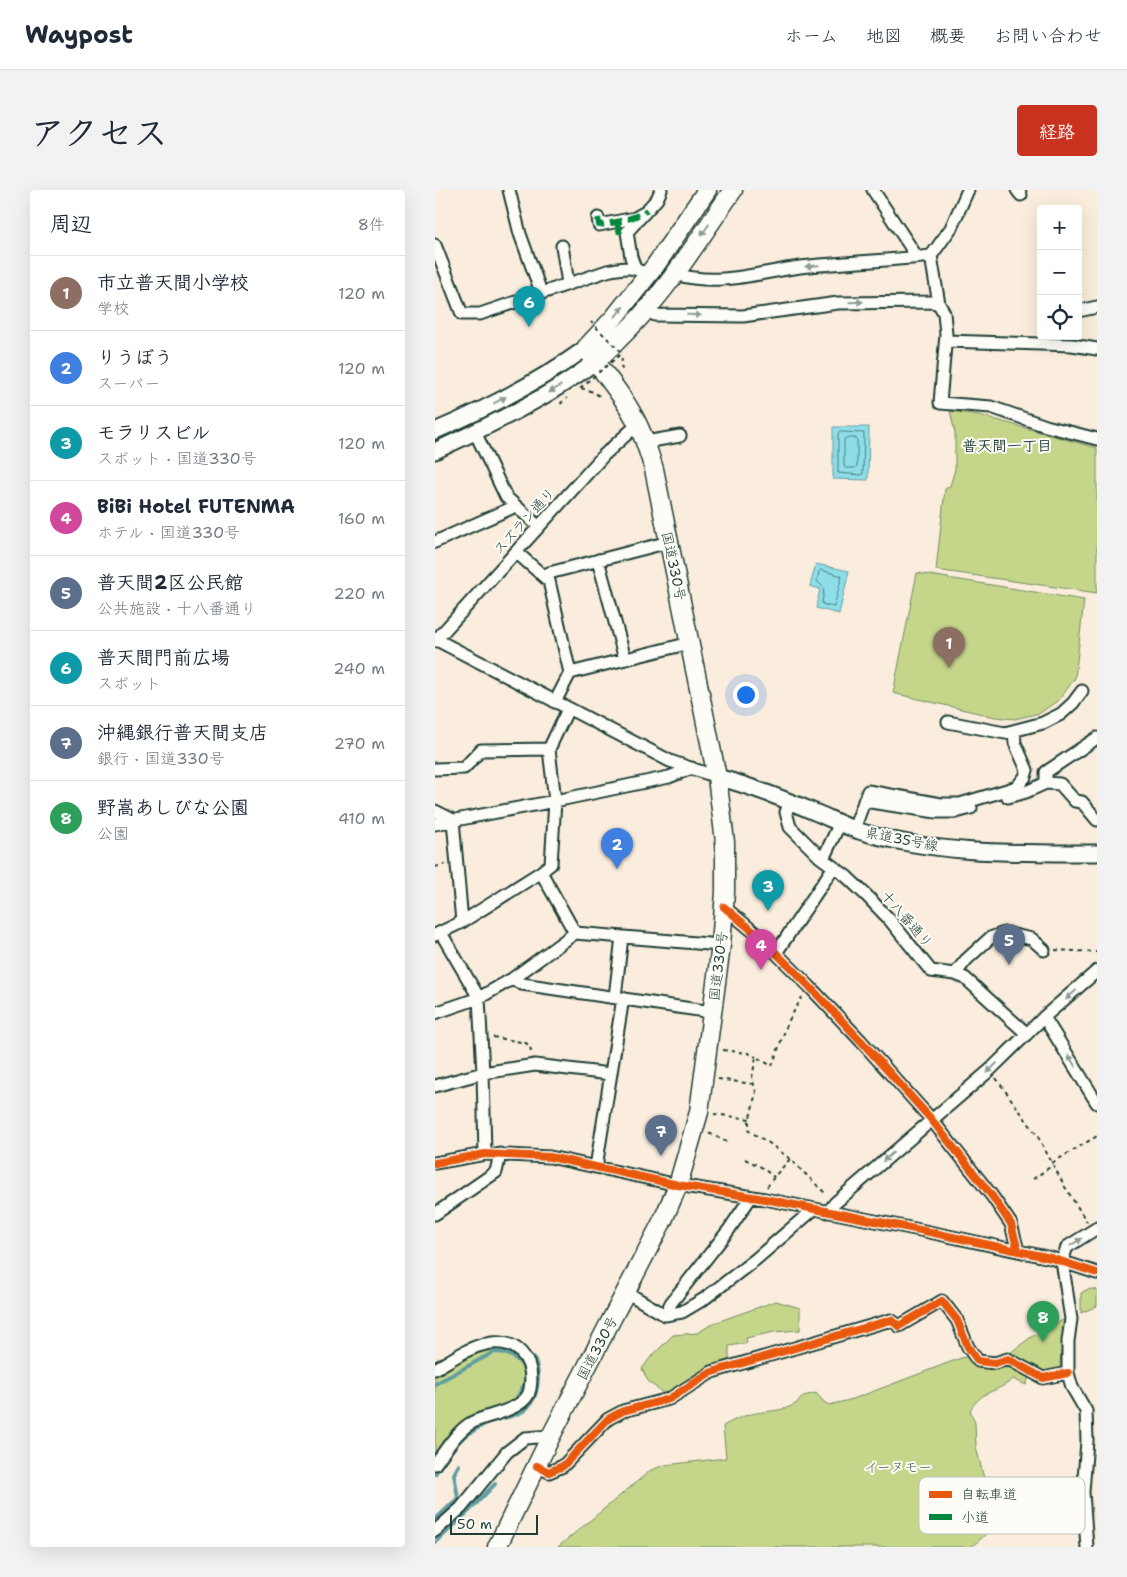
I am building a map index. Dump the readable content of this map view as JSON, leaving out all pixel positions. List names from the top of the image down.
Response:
{
  "streets": {
    "highway": ["国道330号"],
    "main road": ["県道35号線"],
    "street": ["スズラン通り", "十八番通り"]
  },
  "crossings": [
    ["スズラン通り", "国道330号"],
    ["国道330号", "県道35号線"],
    ["県道35号線", "十八番通り"]
  ],
  "districts": ["普天間一丁目"],
  "parks": ["イーヌモー"],
  "legend": ["自転車道", "小道"],
  "scale_bar": "50 m",
  "page": {
    "header": "Waypost",
    "nav": [
      "ホーム",
      "地図",
      "概要",
      "お問い合わせ"
    ],
    "title": "アクセス",
    "buttons": "経路",
    "heading": ["周辺", "8件"],
    "map_buttons": ["+", "−"],
    "list": [
      {
        "mark": "1",
        "name": "市立普天間小学校",
        "note": "学校",
        "value": "120 m"
      },
      {
        "mark": "2",
        "name": "りうぼう",
        "note": "スーパー",
        "value": "120 m"
      },
      {
        "mark": "3",
        "name": "モラリスビル",
        "note": "スポット · 国道330号",
        "value": "120 m"
      },
      {
        "mark": "4",
        "name": "BiBi Hotel FUTENMA",
        "note": "ホテル · 国道330号",
        "value": "160 m"
      },
      {
        "mark": "5",
        "name": "普天間2区公民館",
        "note": "公共施設 · 十八番通り",
        "value": "220 m"
      },
      {
        "mark": "6",
        "name": "普天間門前広場",
        "note": "スポット",
        "value": "240 m"
      },
      {
        "mark": "7",
        "name": "沖縄銀行普天間支店",
        "note": "銀行 · 国道330号",
        "value": "270 m"
      },
      {
        "mark": "8",
        "name": "野嵩あしびな公園",
        "note": "公園",
        "value": "410 m"
      }
    ],
    "pins": [
      "6",
      "1",
      "2",
      "3",
      "5",
      "4",
      "7",
      "8"
    ],
    "scale": "50 m"
  }
}
